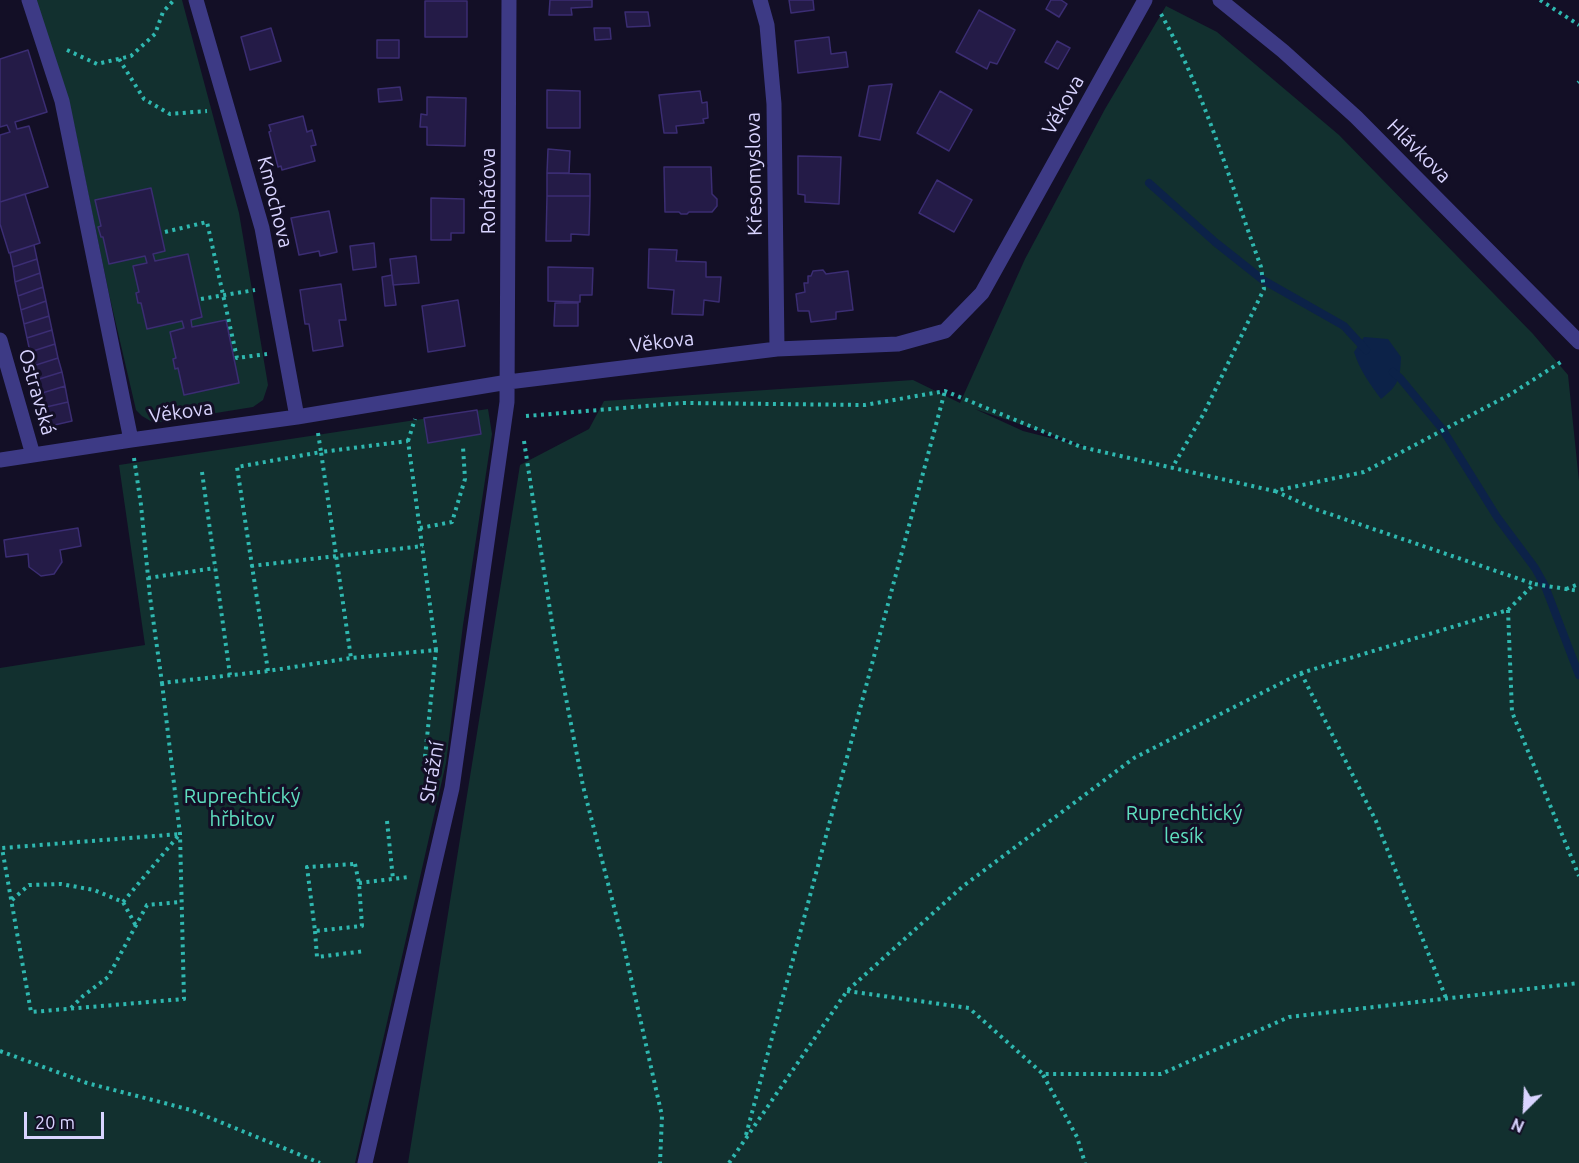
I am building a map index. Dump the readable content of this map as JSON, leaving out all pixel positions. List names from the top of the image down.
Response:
{
  "streets": {
    "street": [
      "Věkova",
      "Hlávkova",
      "Křesomyslova",
      "Roháčova",
      "Kmochova",
      "Ostravská",
      "Strážní"
    ]
  },
  "crossings": [
    ["Věkova", "Křesomyslova"],
    ["Věkova", "Roháčova"],
    ["Věkova", "Kmochova"],
    ["Věkova", "Ostravská"],
    ["Věkova", "Strážní"],
    ["Roháčova", "Strážní"]
  ],
  "parks": ["Ruprechtický hřbitov", "Ruprechtický lesík"],
  "scale_bar": "20 m",
  "north": "bottom left"
}
